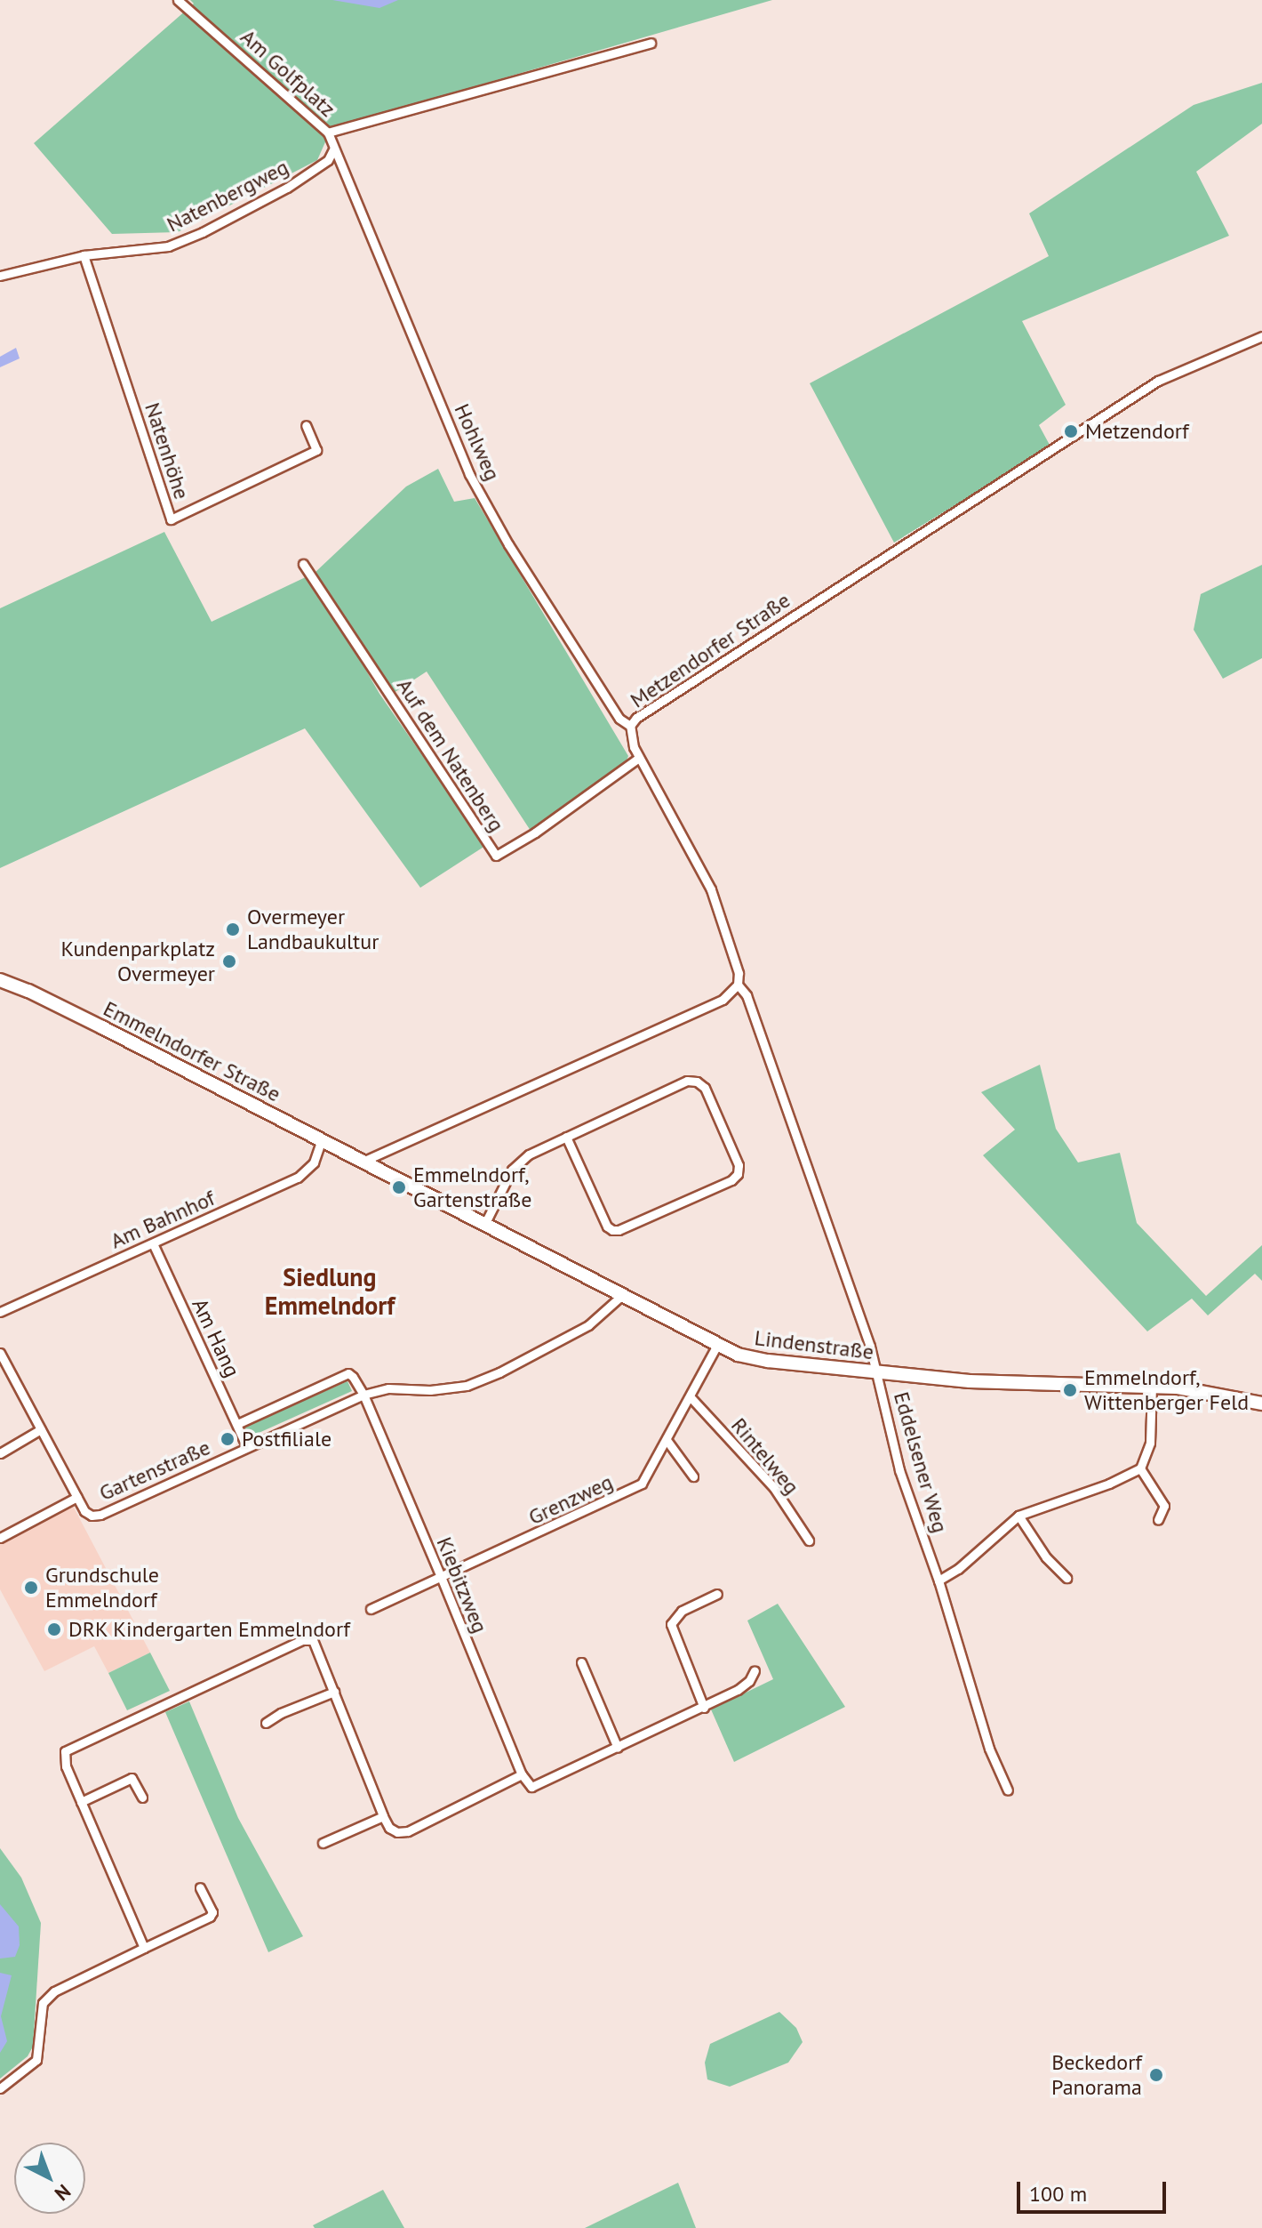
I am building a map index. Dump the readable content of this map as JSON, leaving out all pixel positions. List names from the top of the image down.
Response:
{
  "streets": {
    "street": [
      "Am Golfplatz",
      "Natenbergweg",
      "Hohlweg",
      "Natenhöhe",
      "Metzendorfer Straße",
      "Auf dem Natenberg",
      "Emmelndorfer Straße",
      "Am Bahnhof",
      "Am Hang",
      "Lindenstraße",
      "Rintelweg",
      "Eddelsener Weg",
      "Gartenstraße",
      "Grenzweg",
      "Kiebitzweg"
    ]
  },
  "crossings": [
    ["Am Golfplatz", "Natenbergweg"],
    ["Am Golfplatz", "Hohlweg"],
    ["Natenbergweg", "Hohlweg"],
    ["Natenbergweg", "Natenhöhe"],
    ["Hohlweg", "Metzendorfer Straße"],
    ["Metzendorfer Straße", "Auf dem Natenberg"],
    ["Metzendorfer Straße", "Eddelsener Weg"],
    ["Emmelndorfer Straße", "Am Bahnhof"],
    ["Emmelndorfer Straße", "Lindenstraße"],
    ["Am Bahnhof", "Am Hang"],
    ["Am Hang", "Gartenstraße"],
    ["Lindenstraße", "Eddelsener Weg"],
    ["Lindenstraße", "Gartenstraße"],
    ["Lindenstraße", "Grenzweg"],
    ["Rintelweg", "Grenzweg"],
    ["Gartenstraße", "Kiebitzweg"],
    ["Grenzweg", "Kiebitzweg"]
  ],
  "districts": ["Siedlung Emmelndorf"],
  "places": [
    "Metzendorf",
    "Overmeyer Landbaukultur",
    "Kundenparkplatz Overmeyer",
    "Emmelndorf, Gartenstraße",
    "Emmelndorf, Wittenberger Feld",
    "Postfiliale",
    "Grundschule Emmelndorf",
    "DRK Kindergarten Emmelndorf",
    "Beckedorf Panorama"
  ],
  "scale_bar": "100 m",
  "north": "bottom right"
}
